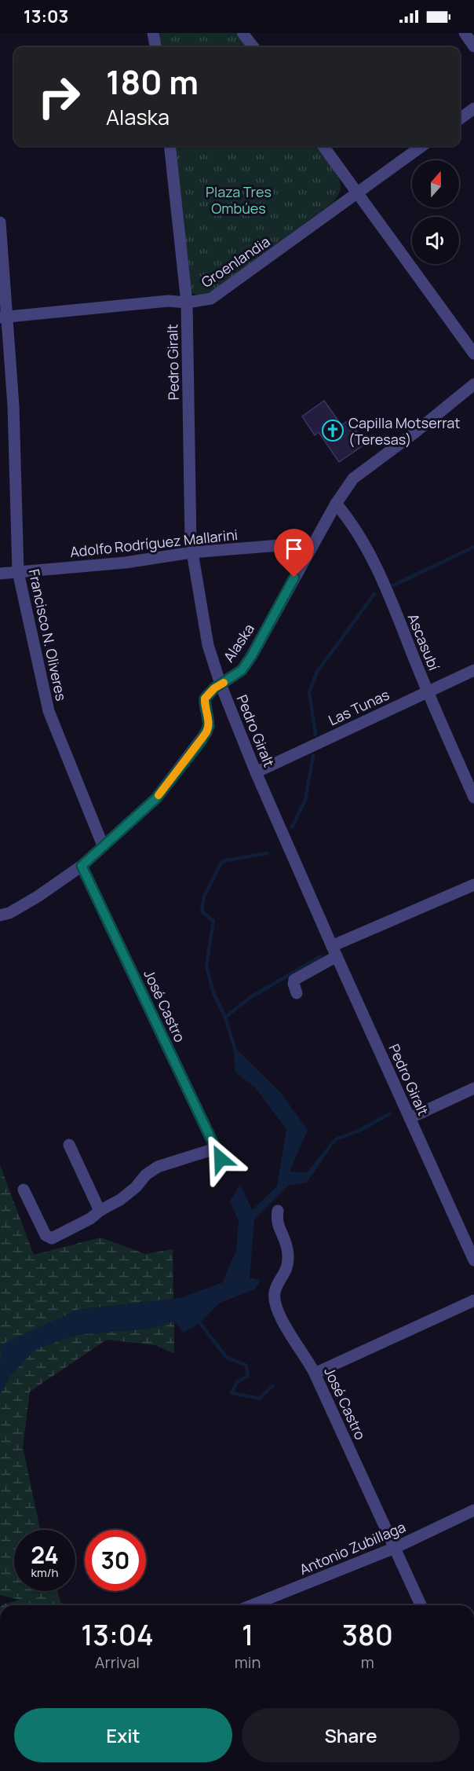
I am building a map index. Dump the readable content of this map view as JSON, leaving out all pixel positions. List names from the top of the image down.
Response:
{
  "streets": {
    "street": [
      "Groenlandia",
      "Pedro Giralt",
      "Adolfo Rodríguez Mallarini",
      "Francisco N. Oliveres",
      "Ascasubí",
      "Alaska",
      "Las Tunas",
      "José Castro",
      "Antonio Zubillaga"
    ]
  },
  "crossings": [
    ["Groenlandia", "Pedro Giralt"],
    ["Groenlandia", "Francisco N. Oliveres"],
    ["Pedro Giralt", "Adolfo Rodríguez Mallarini"],
    ["Pedro Giralt", "Alaska"],
    ["Pedro Giralt", "Las Tunas"],
    ["Adolfo Rodríguez Mallarini", "Francisco N. Oliveres"],
    ["Adolfo Rodríguez Mallarini", "Alaska"],
    ["Francisco N. Oliveres", "Alaska"],
    ["Ascasubí", "Alaska"],
    ["Ascasubí", "Las Tunas"],
    ["Alaska", "José Castro"],
    ["José Castro", "Antonio Zubillaga"]
  ],
  "parks": ["Plaza Tres Ombúes"],
  "places": {
    "church": ["Capilla Motserrat (Teresas)"]
  },
  "north": "top",
  "page": {
    "status": "13:03",
    "turn": ["180 m", "Alaska"],
    "speed": "24 km/h",
    "limit": "30",
    "eta": [
      "13:04",
      "Arrival",
      "1",
      "min",
      "380",
      "m"
    ],
    "buttons": ["Exit", "Share"]
  }
}
